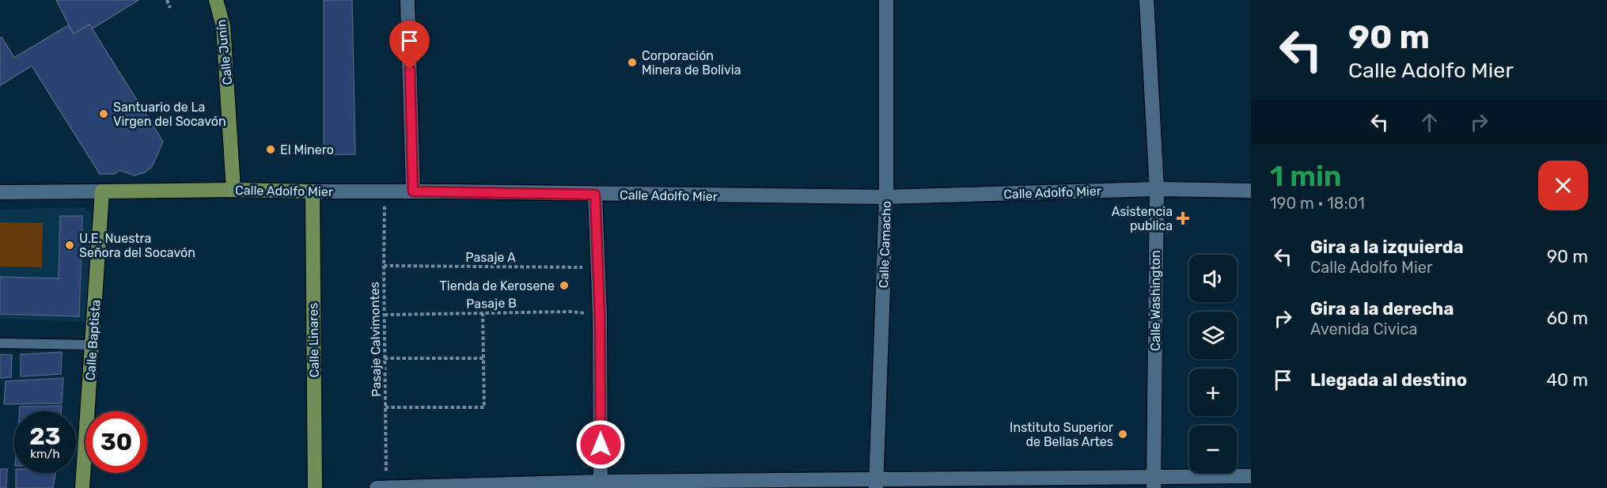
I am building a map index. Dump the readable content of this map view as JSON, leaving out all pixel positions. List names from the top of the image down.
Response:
{
  "streets": {
    "main road": [
      "Calle Junín",
      "Calle Adolfo Mier",
      "Calle Camacho",
      "Calle Washington",
      "Calle Baptista",
      "Calle Linares"
    ],
    "path": ["Pasaje A", "Pasaje B", "Pasaje Calvimontes"]
  },
  "crossings": [
    ["Calle Junín", "Calle Adolfo Mier"],
    ["Calle Adolfo Mier", "Calle Camacho"],
    ["Calle Adolfo Mier", "Calle Washington"],
    ["Calle Adolfo Mier", "Pasaje Calvimontes"],
    ["Calle Adolfo Mier", "Calle Baptista"],
    ["Calle Adolfo Mier", "Calle Linares"],
    ["Pasaje A", "Pasaje Calvimontes"],
    ["Pasaje B", "Pasaje Calvimontes"]
  ],
  "places": {
    "other": [
      "Corporación Minera de Bolivia",
      "Santuario de La Virgen del Socavón",
      "El Minero",
      "U.E. Nuestra Señora del Socavón",
      "Tienda de Kerosene",
      "Instituto Superior de Bellas Artes"
    ],
    "health": ["Asistencia publica"]
  },
  "page": {
    "turn": ["90 m", "Calle Adolfo Mier"],
    "heading": ["1 min", "190 m · 18:01"],
    "list": [
      {
        "name": "Gira a la izquierda",
        "note": "Calle Adolfo Mier",
        "value": "90 m"
      },
      {
        "name": "Gira a la derecha",
        "note": "Avenida Civica",
        "value": "60 m"
      },
      {
        "name": "Llegada al destino",
        "value": "40 m"
      }
    ],
    "map_buttons": ["+", "−"],
    "speed": "23 km/h",
    "limit": "30"
  }
}
